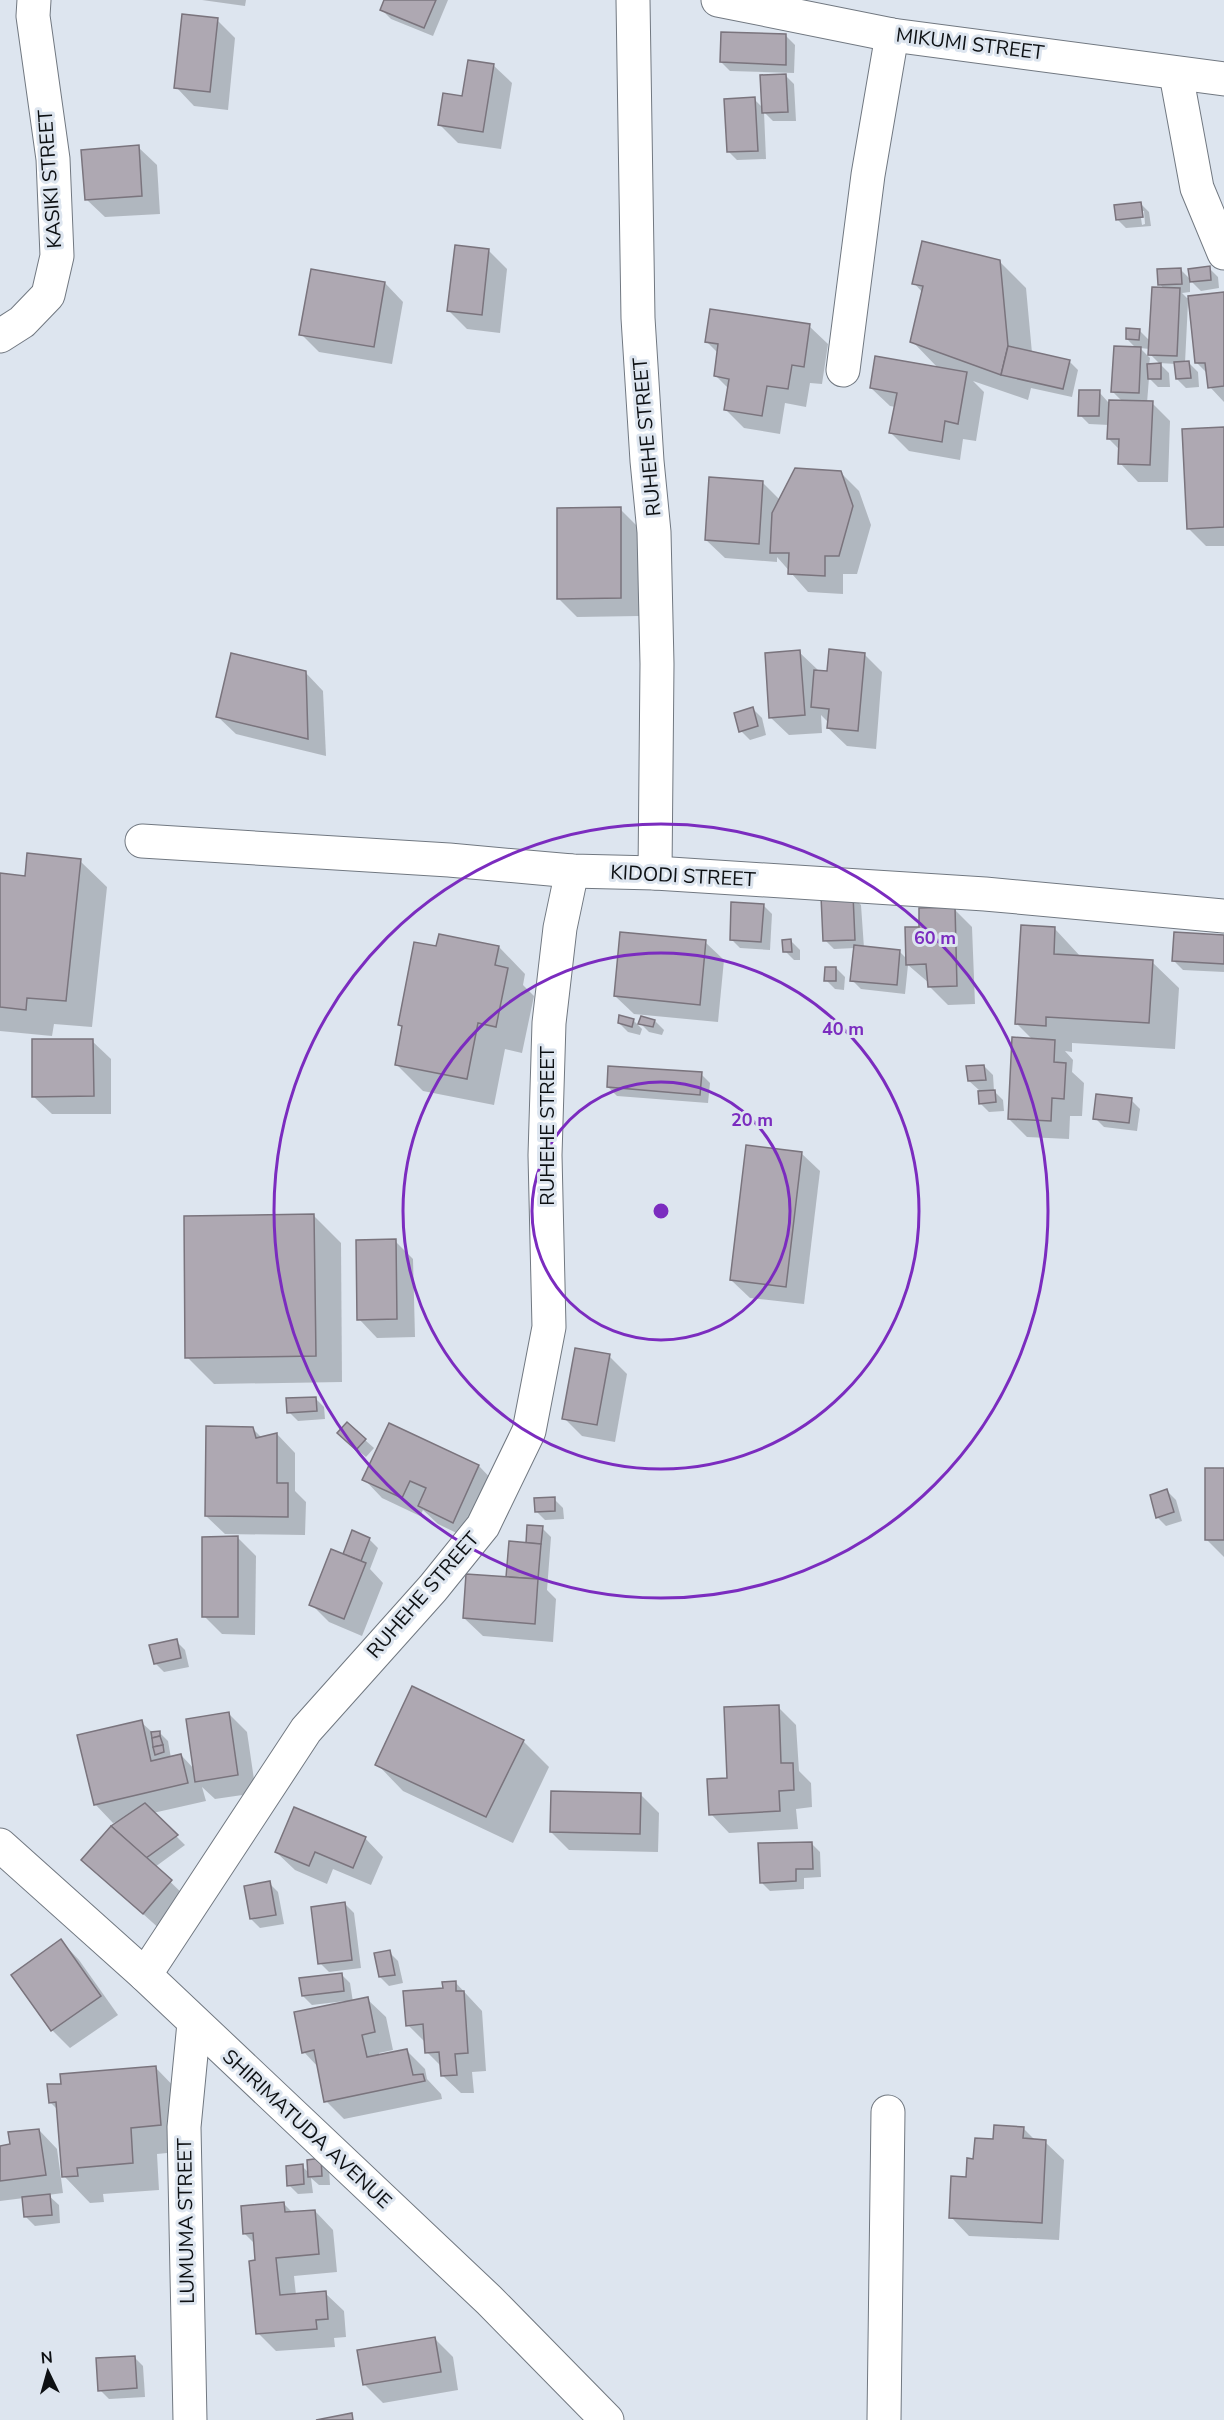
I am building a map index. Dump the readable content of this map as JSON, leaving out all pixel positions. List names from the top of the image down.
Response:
{
  "streets": {
    "street": [
      "MIKUMI STREET",
      "KASIKI STREET",
      "RUHEHE STREET",
      "KIDODI STREET",
      "SHIRIMATUDA AVENUE",
      "LUMUMA STREET"
    ]
  },
  "crossings": [
    ["RUHEHE STREET", "KIDODI STREET"],
    ["RUHEHE STREET", "SHIRIMATUDA AVENUE"],
    ["SHIRIMATUDA AVENUE", "LUMUMA STREET"]
  ],
  "north": "top",
  "rings": ["60 m", "40 m", "20 m"]
}
